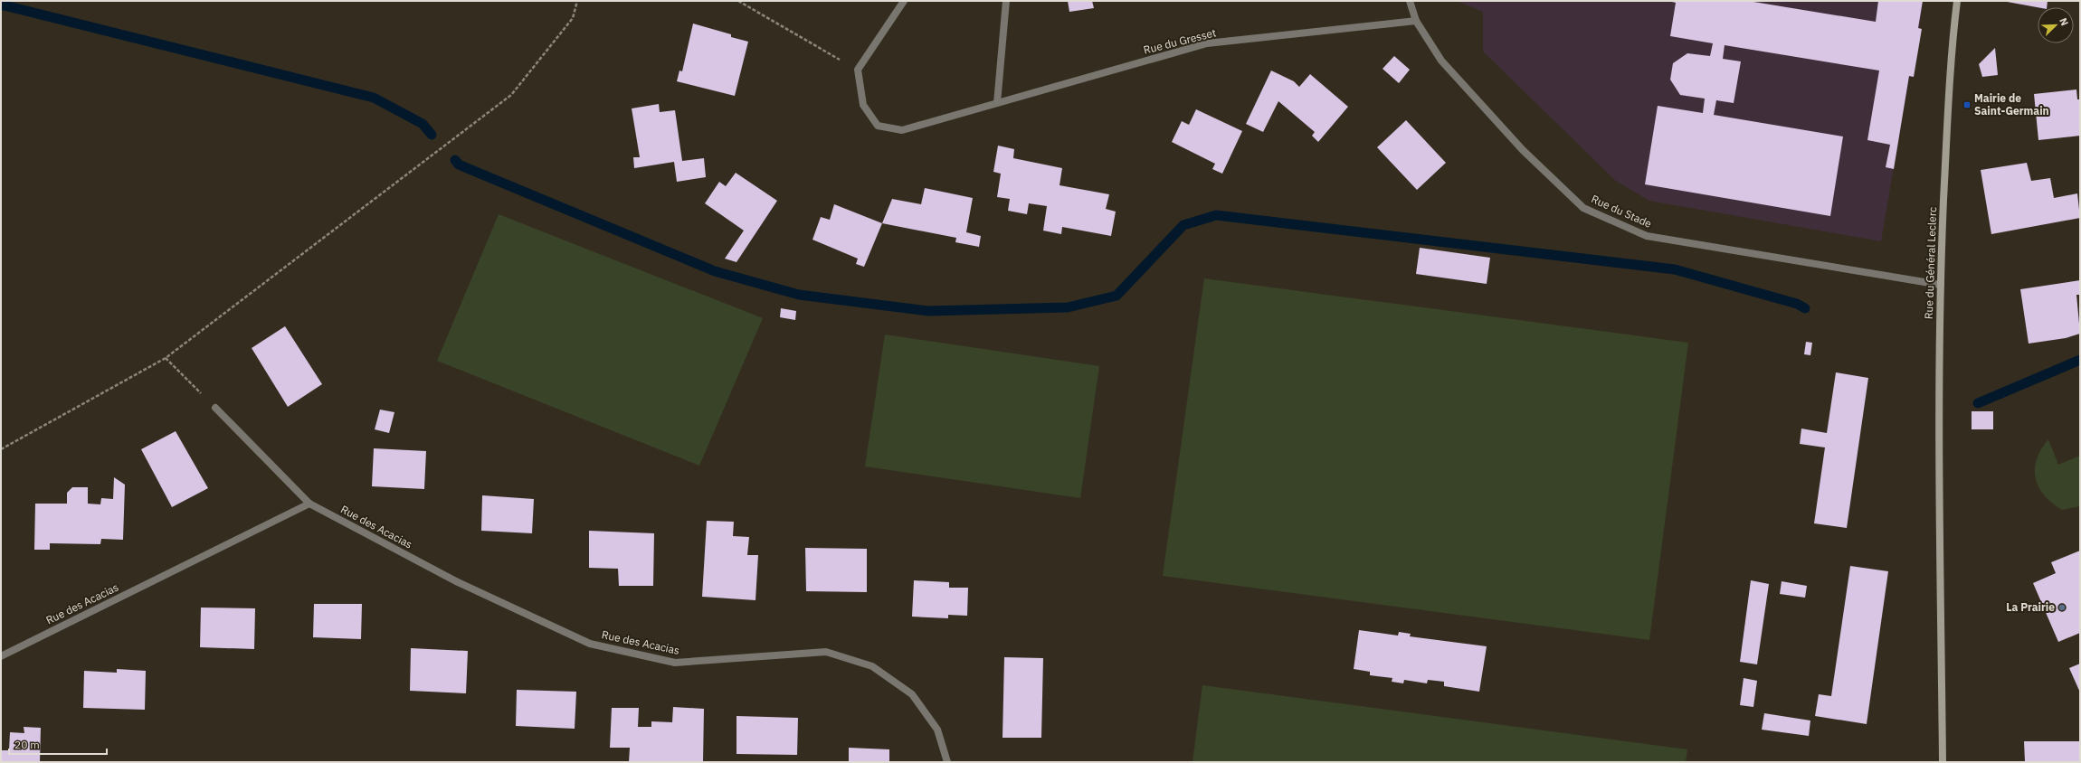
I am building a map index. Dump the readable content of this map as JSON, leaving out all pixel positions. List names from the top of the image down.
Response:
{
  "streets": {
    "street": [
      "Rue du Gresset",
      "Rue du Stade",
      "Rue du Général Leclerc",
      "Rue des Acacias"
    ]
  },
  "crossings": [
    ["Rue du Gresset", "Rue du Stade"],
    ["Rue du Stade", "Rue du Général Leclerc"]
  ],
  "places": {
    "transit": ["Mairie de Saint-Germain"],
    "other": ["La Prairie"]
  },
  "scale_bar": "20 m",
  "north": "top right"
}
